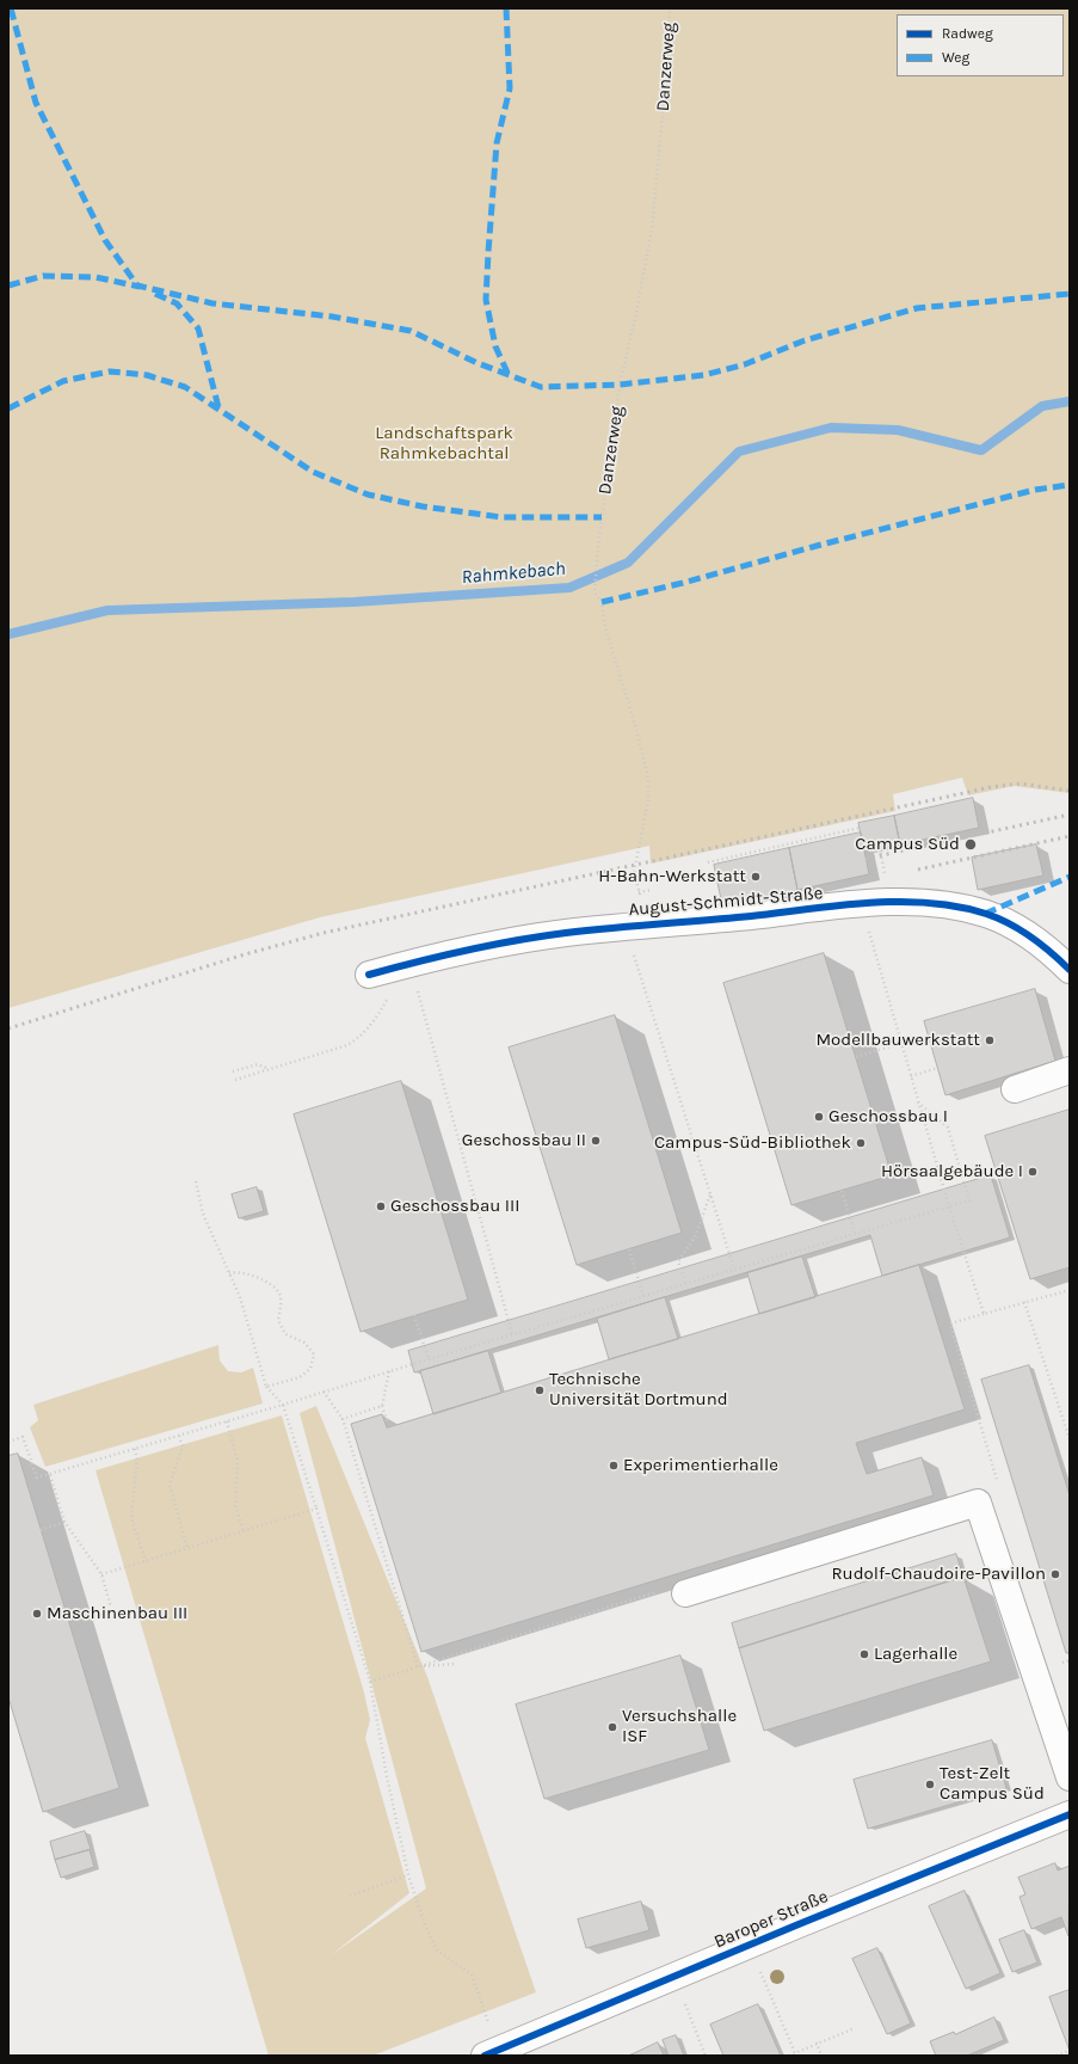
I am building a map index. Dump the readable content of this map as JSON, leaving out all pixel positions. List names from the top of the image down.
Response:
{
  "streets": {
    "street": ["August-Schmidt-Straße", "Baroper Straße"],
    "path": ["Danzerweg"]
  },
  "water": ["Rahmkebach"],
  "parks": ["Landschaftspark Rahmkebachtal"],
  "places": [
    "Campus Süd",
    "H-Bahn-Werkstatt",
    "Modellbauwerkstatt",
    "Geschossbau I",
    "Geschossbau II",
    "Campus-Süd-Bibliothek",
    "Hörsaalgebäude I",
    "Geschossbau III",
    "Technische Universität Dortmund",
    "Experimentierhalle",
    "Rudolf-Chaudoire-Pavillon",
    "Maschinenbau III",
    "Lagerhalle",
    "Versuchshalle ISF",
    "Test-Zelt Campus Süd"
  ],
  "legend": ["Radweg", "Weg"]
}
